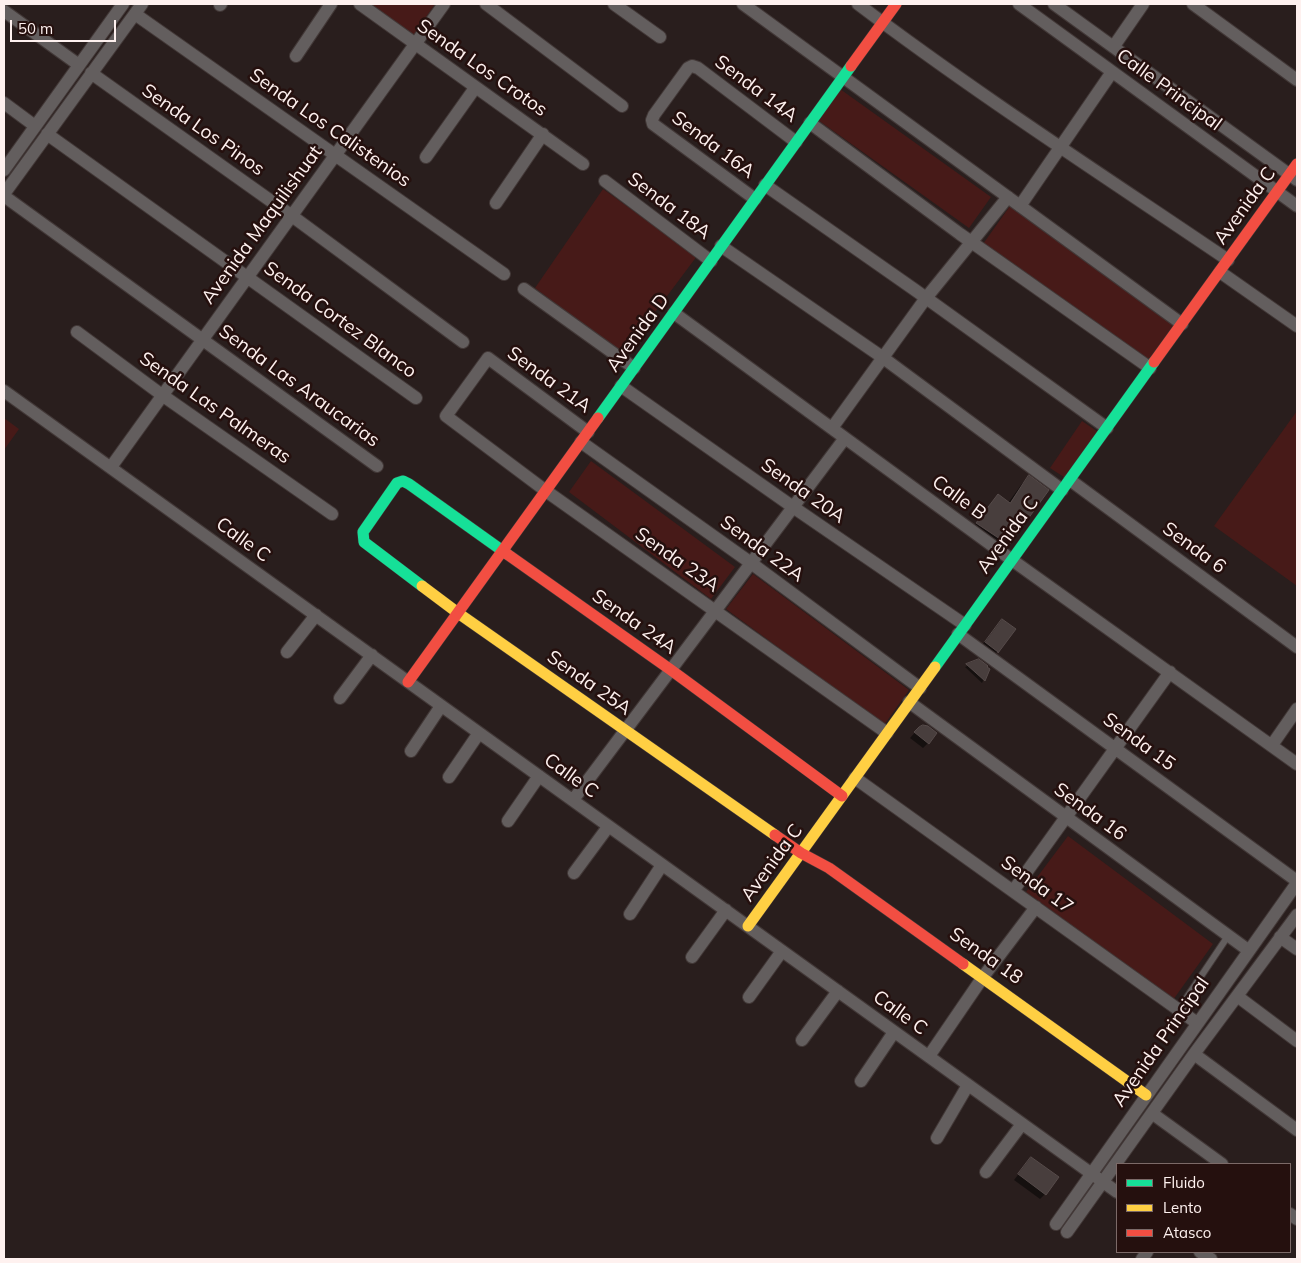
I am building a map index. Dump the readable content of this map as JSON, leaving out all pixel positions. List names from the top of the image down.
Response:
{
  "streets": {
    "street": [
      "Senda Los Crotos",
      "Senda 14A",
      "Calle Principal",
      "Senda Los Calistenios",
      "Senda Los Pinos",
      "Senda 16A",
      "Senda 18A",
      "Avenida C",
      "Avenida Maquilishuat",
      "Senda Cortez Blanco",
      "Avenida D",
      "Senda 21A",
      "Senda Las Araucarias",
      "Senda Las Palmeras",
      "Senda 20A",
      "Calle B",
      "Calle C",
      "Senda 6",
      "Senda 22A",
      "Senda 23A",
      "Senda 24A",
      "Senda 25A",
      "Senda 15",
      "Senda 16",
      "Senda 17",
      "Senda 18",
      "Avenida Principal"
    ]
  },
  "crossings": [
    ["Senda Los Crotos", "Avenida Maquilishuat"],
    ["Senda 14A", "Senda 16A"],
    ["Senda 14A", "Avenida D"],
    ["Calle Principal", "Avenida C"],
    ["Senda Los Calistenios", "Avenida Maquilishuat"],
    ["Senda Los Pinos", "Avenida Maquilishuat"],
    ["Senda 16A", "Avenida D"],
    ["Senda 18A", "Avenida D"],
    ["Avenida C", "Senda 20A"],
    ["Avenida C", "Calle B"],
    ["Avenida C", "Calle C"],
    ["Avenida C", "Senda 6"],
    ["Avenida C", "Senda 22A"],
    ["Avenida C", "Senda 23A"],
    ["Avenida C", "Senda 24A"],
    ["Avenida C", "Senda 25A"],
    ["Avenida C", "Senda 15"],
    ["Avenida C", "Senda 16"],
    ["Avenida C", "Senda 17"],
    ["Avenida C", "Senda 18"],
    ["Avenida Maquilishuat", "Senda Cortez Blanco"],
    ["Avenida Maquilishuat", "Senda Las Araucarias"],
    ["Avenida Maquilishuat", "Senda Las Palmeras"],
    ["Avenida Maquilishuat", "Calle C"],
    ["Avenida D", "Senda 21A"],
    ["Avenida D", "Senda 20A"],
    ["Avenida D", "Calle B"],
    ["Avenida D", "Calle C"],
    ["Avenida D", "Senda 6"],
    ["Avenida D", "Senda 22A"],
    ["Avenida D", "Senda 23A"],
    ["Avenida D", "Senda 24A"],
    ["Avenida D", "Senda 25A"],
    ["Senda 21A", "Senda 22A"],
    ["Senda 21A", "Senda 23A"],
    ["Senda 20A", "Senda 15"],
    ["Calle C", "Avenida Principal"],
    ["Senda 24A", "Senda 25A"],
    ["Senda 25A", "Senda 18"],
    ["Senda 15", "Avenida Principal"],
    ["Senda 16", "Avenida Principal"],
    ["Senda 17", "Avenida Principal"],
    ["Senda 18", "Avenida Principal"]
  ],
  "legend": ["Fluido", "Lento", "Atasco"],
  "scale_bar": "50 m"
}
